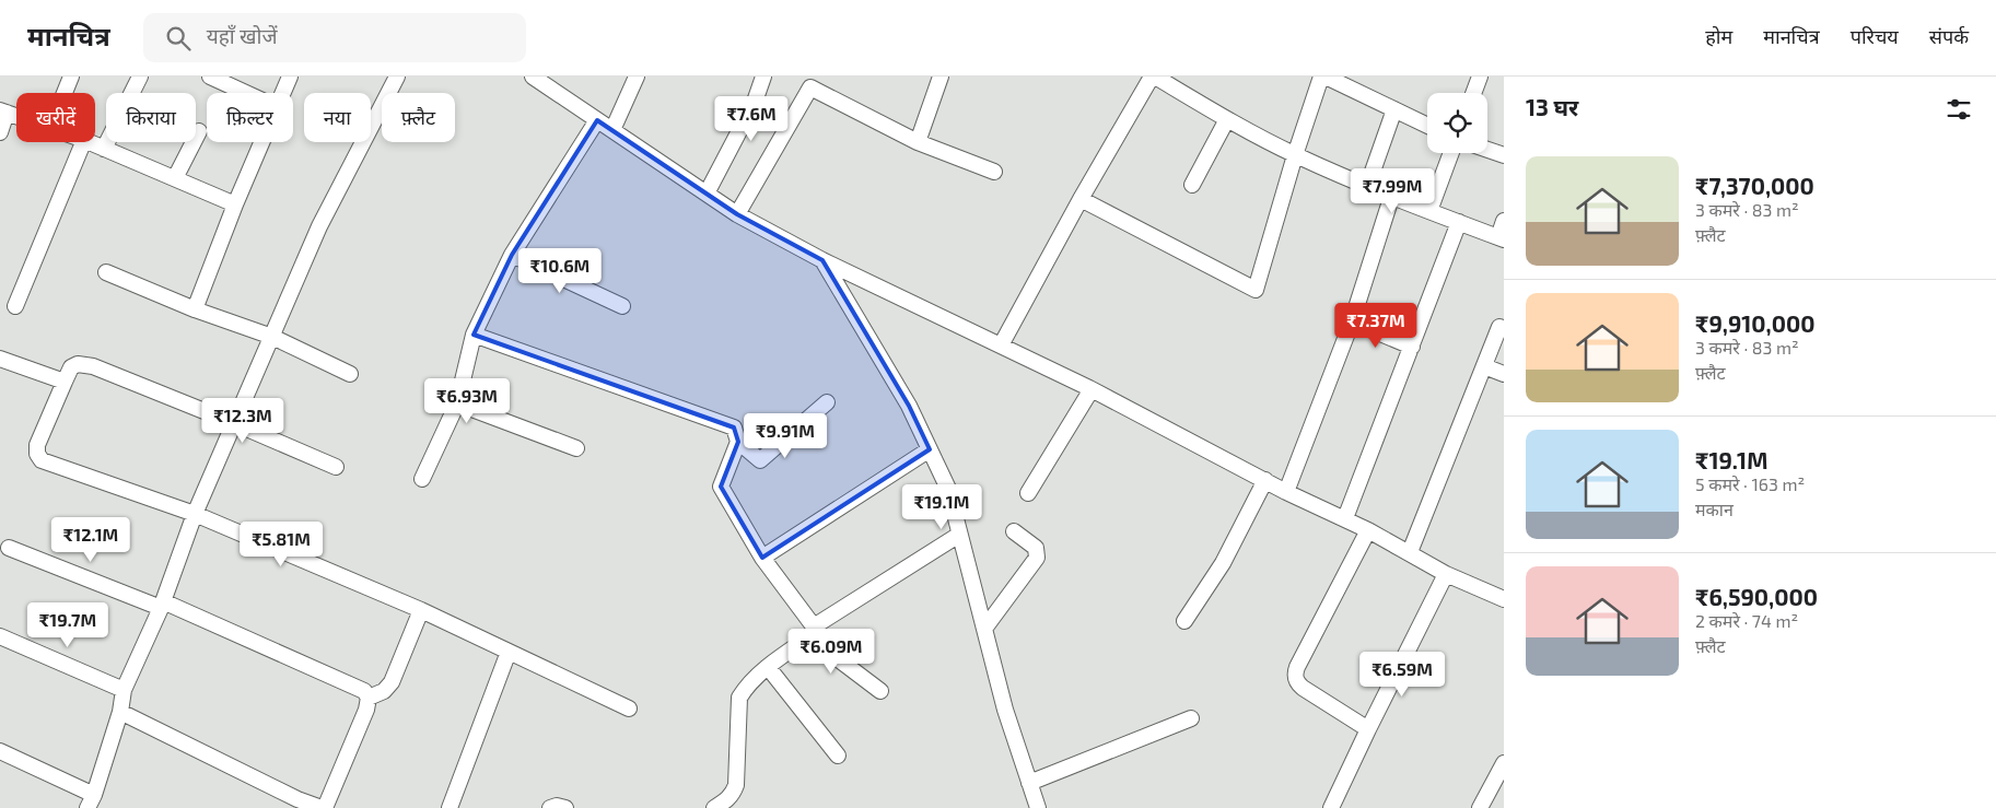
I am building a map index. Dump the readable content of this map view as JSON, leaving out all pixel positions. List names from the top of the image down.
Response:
{
  "page": {
    "header": "मानचित्र",
    "search": "यहाँ खोजें",
    "nav": [
      "होम",
      "मानचित्र",
      "परिचय",
      "संपर्क"
    ],
    "heading": "13 घर",
    "chip": [
      "खरीदें",
      "किराया",
      "फ़िल्टर",
      "नया",
      "फ़्लैट"
    ],
    "price": [
      "₹7.6M",
      "₹7.99M",
      "₹10.6M",
      "₹7.37M",
      "₹6.93M",
      "₹12.3M",
      "₹9.91M",
      "₹19.1M",
      "₹12.1M",
      "₹5.81M",
      "₹19.7M",
      "₹6.09M",
      "₹6.59M"
    ],
    "list": [
      {
        "name": "₹7,370,000",
        "note": "3 कमरे · 83 m² · फ़्लैट"
      },
      {
        "name": "₹9,910,000",
        "note": "3 कमरे · 83 m² · फ़्लैट"
      },
      {
        "name": "₹19.1M",
        "note": "5 कमरे · 163 m² · मकान"
      },
      {
        "name": "₹6,590,000",
        "note": "2 कमरे · 74 m² · फ़्लैट"
      }
    ]
  }
}
